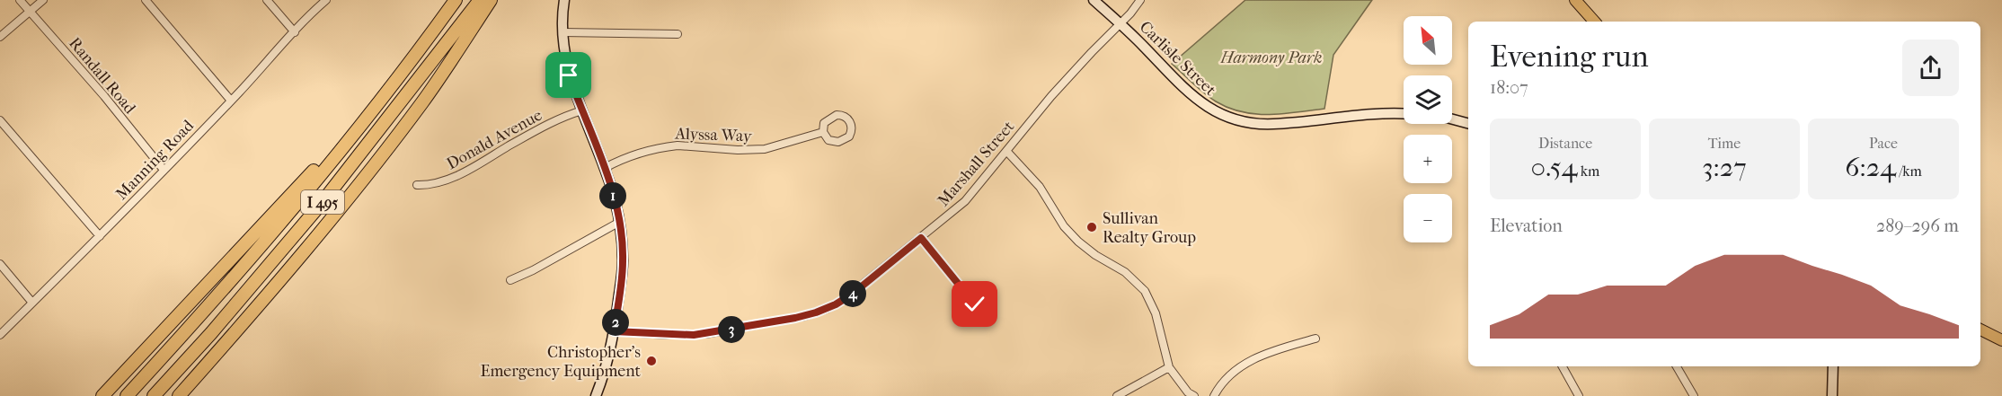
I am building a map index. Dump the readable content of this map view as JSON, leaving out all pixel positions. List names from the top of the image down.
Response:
{
  "streets": {
    "highway": ["I 495"],
    "street": [
      "Carlisle Street",
      "Randall Road",
      "Alyssa Way",
      "Donald Avenue",
      "Manning Road",
      "Marshall Street"
    ]
  },
  "crossings": [
    ["Carlisle Street", "Marshall Street"],
    ["Randall Road", "Manning Road"]
  ],
  "parks": ["Harmony Park"],
  "places": ["Sullivan Realty Group", "Christopher's Emergency Equipment"],
  "north": "top left",
  "page": {
    "map_buttons": ["+", "−"],
    "heading": ["Evening run", "18:07"],
    "stats": [
      ["Distance", "0.54 km"],
      ["Time", "3:27"],
      ["Pace", "6:24 /km"]
    ],
    "pins": [
      "1",
      "4",
      "2",
      "3"
    ],
    "chart": ["Elevation", "289–296 m"]
  }
}
